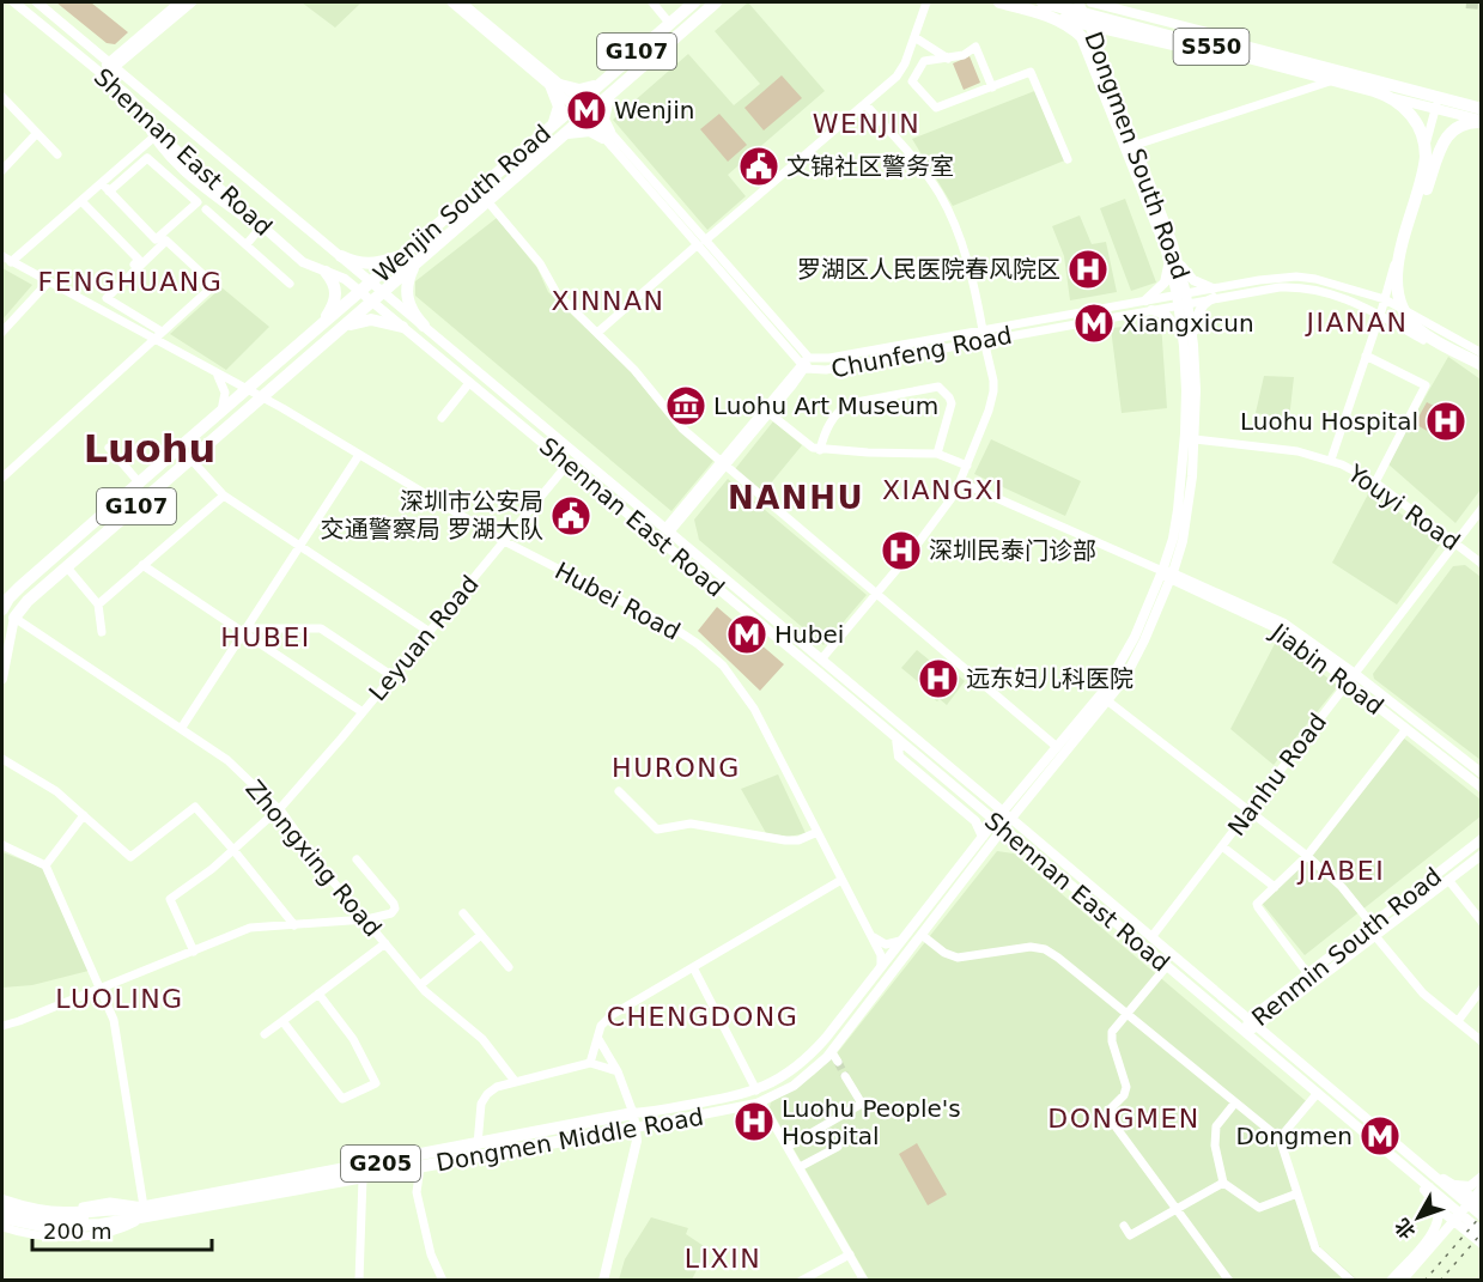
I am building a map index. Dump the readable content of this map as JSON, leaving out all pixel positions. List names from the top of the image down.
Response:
{
  "streets": {
    "highway": [
      "S550",
      "G107",
      "Wenjin South Road",
      "Dongmen Middle Road",
      "G205"
    ],
    "main road": [
      "Shennan East Road",
      "Dongmen South Road",
      "Jiabin Road",
      "Renmin South Road"
    ],
    "street": [
      "Chunfeng Road",
      "Youyi Road",
      "Hubei Road",
      "Leyuan Road",
      "Nanhu Road",
      "Zhongxing Road"
    ]
  },
  "crossings": [
    ["S550", "Dongmen South Road"],
    ["G107", "Shennan East Road"],
    ["G107", "Wenjin South Road"],
    ["G107", "Hubei Road"],
    ["G107", "Zhongxing Road"],
    ["Shennan East Road", "Dongmen South Road"],
    ["Shennan East Road", "Wenjin South Road"],
    ["Shennan East Road", "Leyuan Road"],
    ["Shennan East Road", "Nanhu Road"],
    ["Shennan East Road", "Renmin South Road"],
    ["Shennan East Road", "Dongmen Middle Road"],
    ["Dongmen South Road", "Chunfeng Road"],
    ["Dongmen South Road", "Youyi Road"],
    ["Dongmen South Road", "Jiabin Road"],
    ["Dongmen South Road", "Dongmen Middle Road"],
    ["Wenjin South Road", "Chunfeng Road"],
    ["Youyi Road", "Nanhu Road"],
    ["Hubei Road", "Leyuan Road"],
    ["Hubei Road", "Dongmen Middle Road"],
    ["Leyuan Road", "Zhongxing Road"],
    ["Jiabin Road", "Nanhu Road"]
  ],
  "districts": [
    "WENJIN",
    "FENGHUANG",
    "XINNAN",
    "JIANAN",
    "Luohu",
    "XIANGXI",
    "NANHU",
    "HUBEI",
    "HURONG",
    "JIABEI",
    "LUOLING",
    "CHENGDONG",
    "DONGMEN",
    "LIXIN"
  ],
  "places": {
    "metro station": [
      "Wenjin",
      "Xiangxicun",
      "Hubei",
      "Dongmen"
    ],
    "public building": ["文锦社区警务室", "深圳市公安局 交通警察局 罗湖大队"],
    "hospital": [
      "罗湖区人民医院春风院区",
      "Luohu Hospital",
      "深圳民泰门诊部",
      "远东妇儿科医院",
      "Luohu People's Hospital"
    ],
    "museum": ["Luohu Art Museum"]
  },
  "scale_bar": "200 m",
  "north": "bottom left"
}
